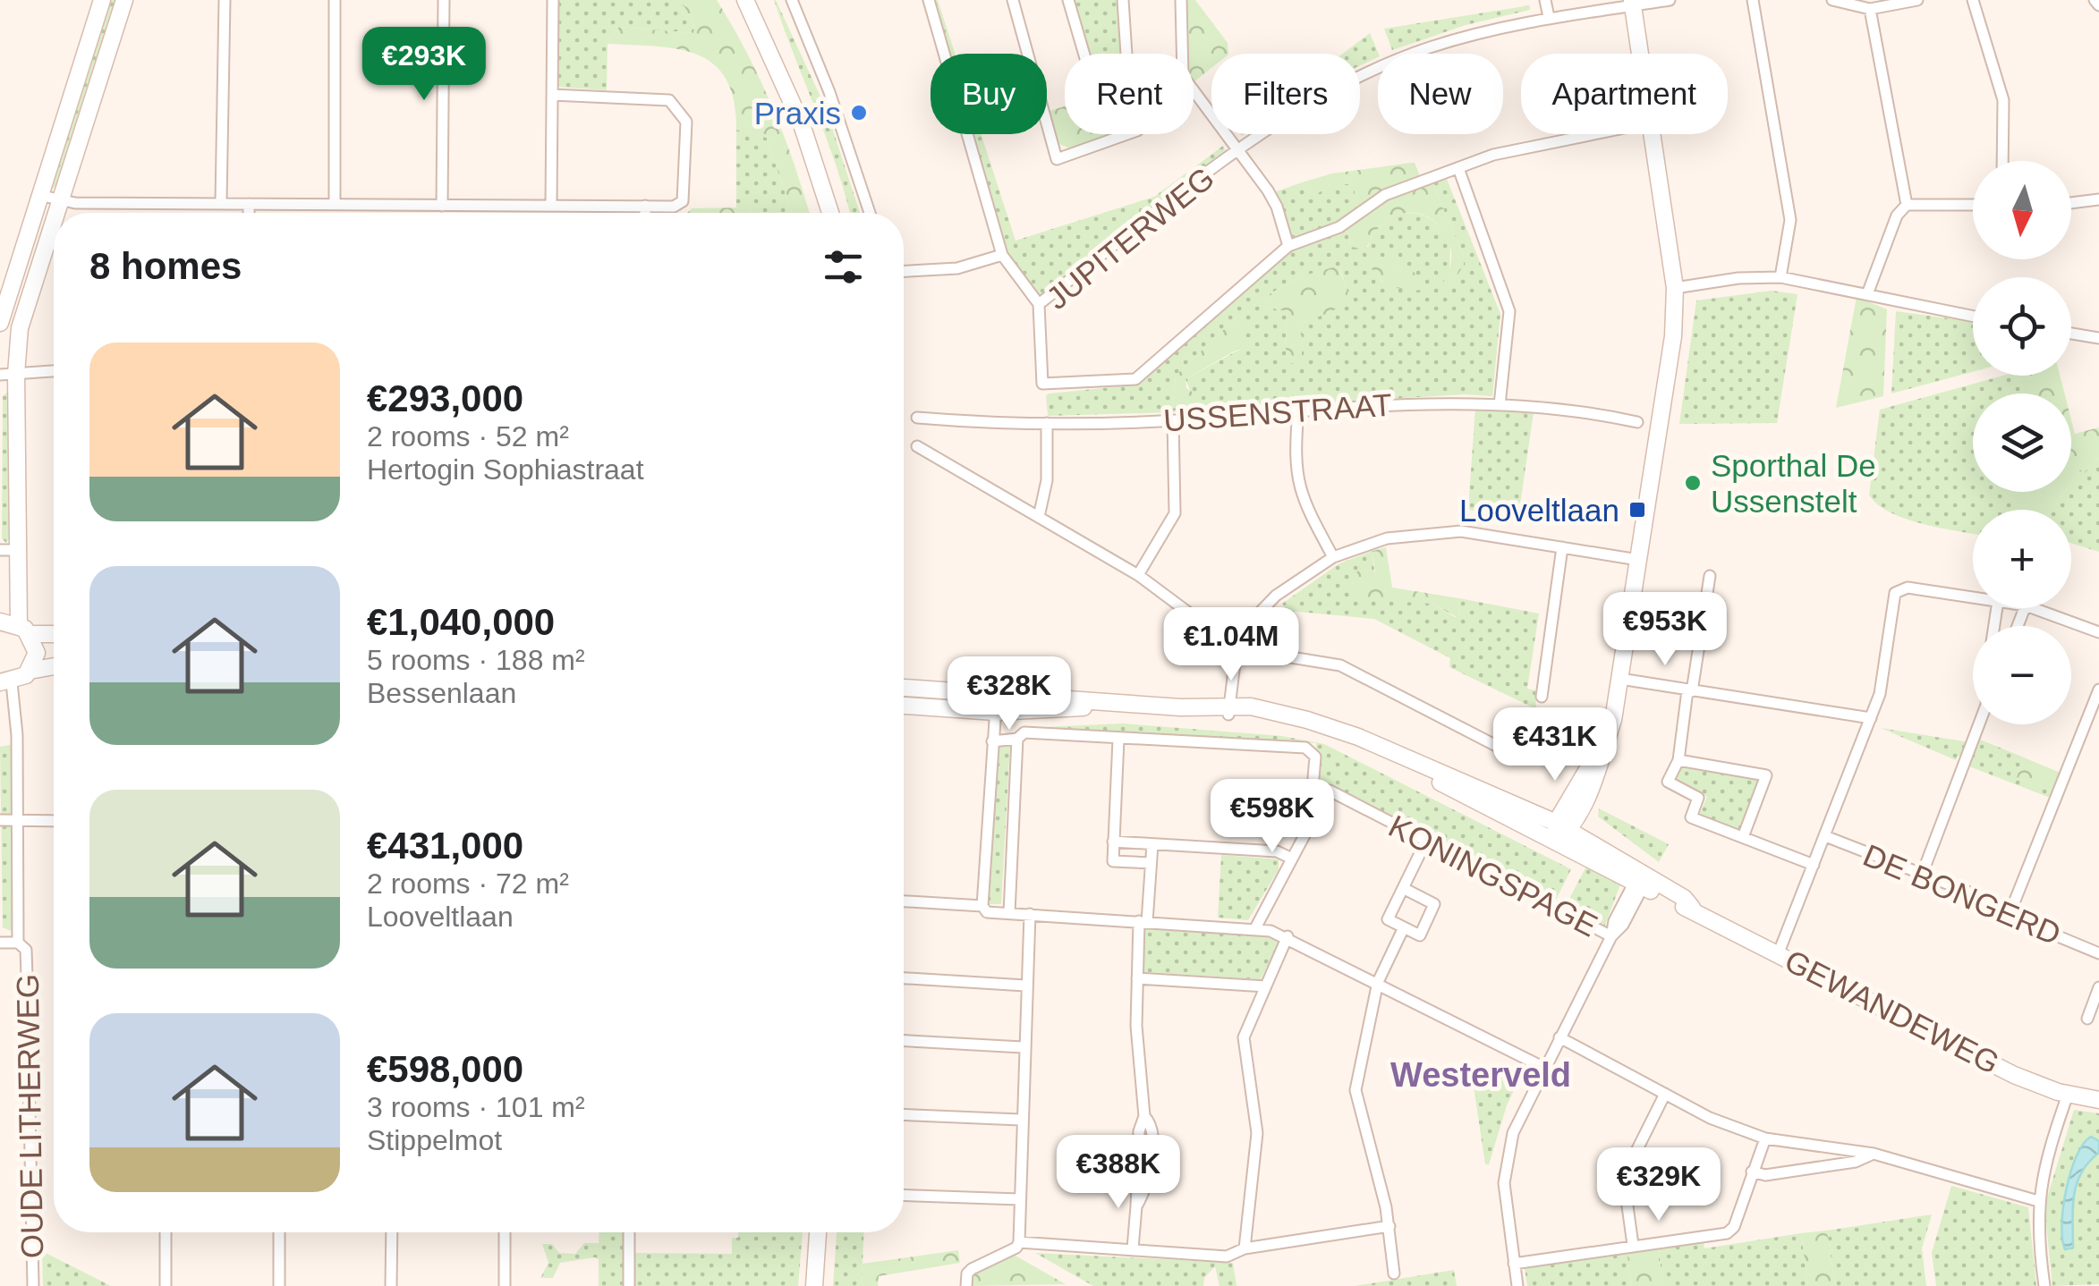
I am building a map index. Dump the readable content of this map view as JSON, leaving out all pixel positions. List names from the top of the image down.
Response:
{
  "streets": {
    "street": [
      "JUPITERWEG",
      "USSENSTRAAT",
      "KONINGSPAGE",
      "DE BONGERD",
      "GEWANDEWEG",
      "OUDE LITHERWEG"
    ]
  },
  "districts": ["Westerveld"],
  "places": {
    "other": ["Praxis", "Sporthal De Ussenstelt"],
    "transit": ["Looveltlaan"]
  },
  "north": "bottom",
  "page": {
    "price": [
      "€293K",
      "€953K",
      "€1.04M",
      "€328K",
      "€431K",
      "€598K",
      "€388K",
      "€329K"
    ],
    "chip": [
      "Buy",
      "Rent",
      "Filters",
      "New",
      "Apartment"
    ],
    "map_buttons": ["+", "−"],
    "heading": "8 homes",
    "list": [
      {
        "name": "€293,000",
        "note": "2 rooms · 52 m² · Hertogin Sophiastraat"
      },
      {
        "name": "€1,040,000",
        "note": "5 rooms · 188 m² · Bessenlaan"
      },
      {
        "name": "€431,000",
        "note": "2 rooms · 72 m² · Looveltlaan"
      },
      {
        "name": "€598,000",
        "note": "3 rooms · 101 m² · Stippelmot"
      }
    ]
  }
}
